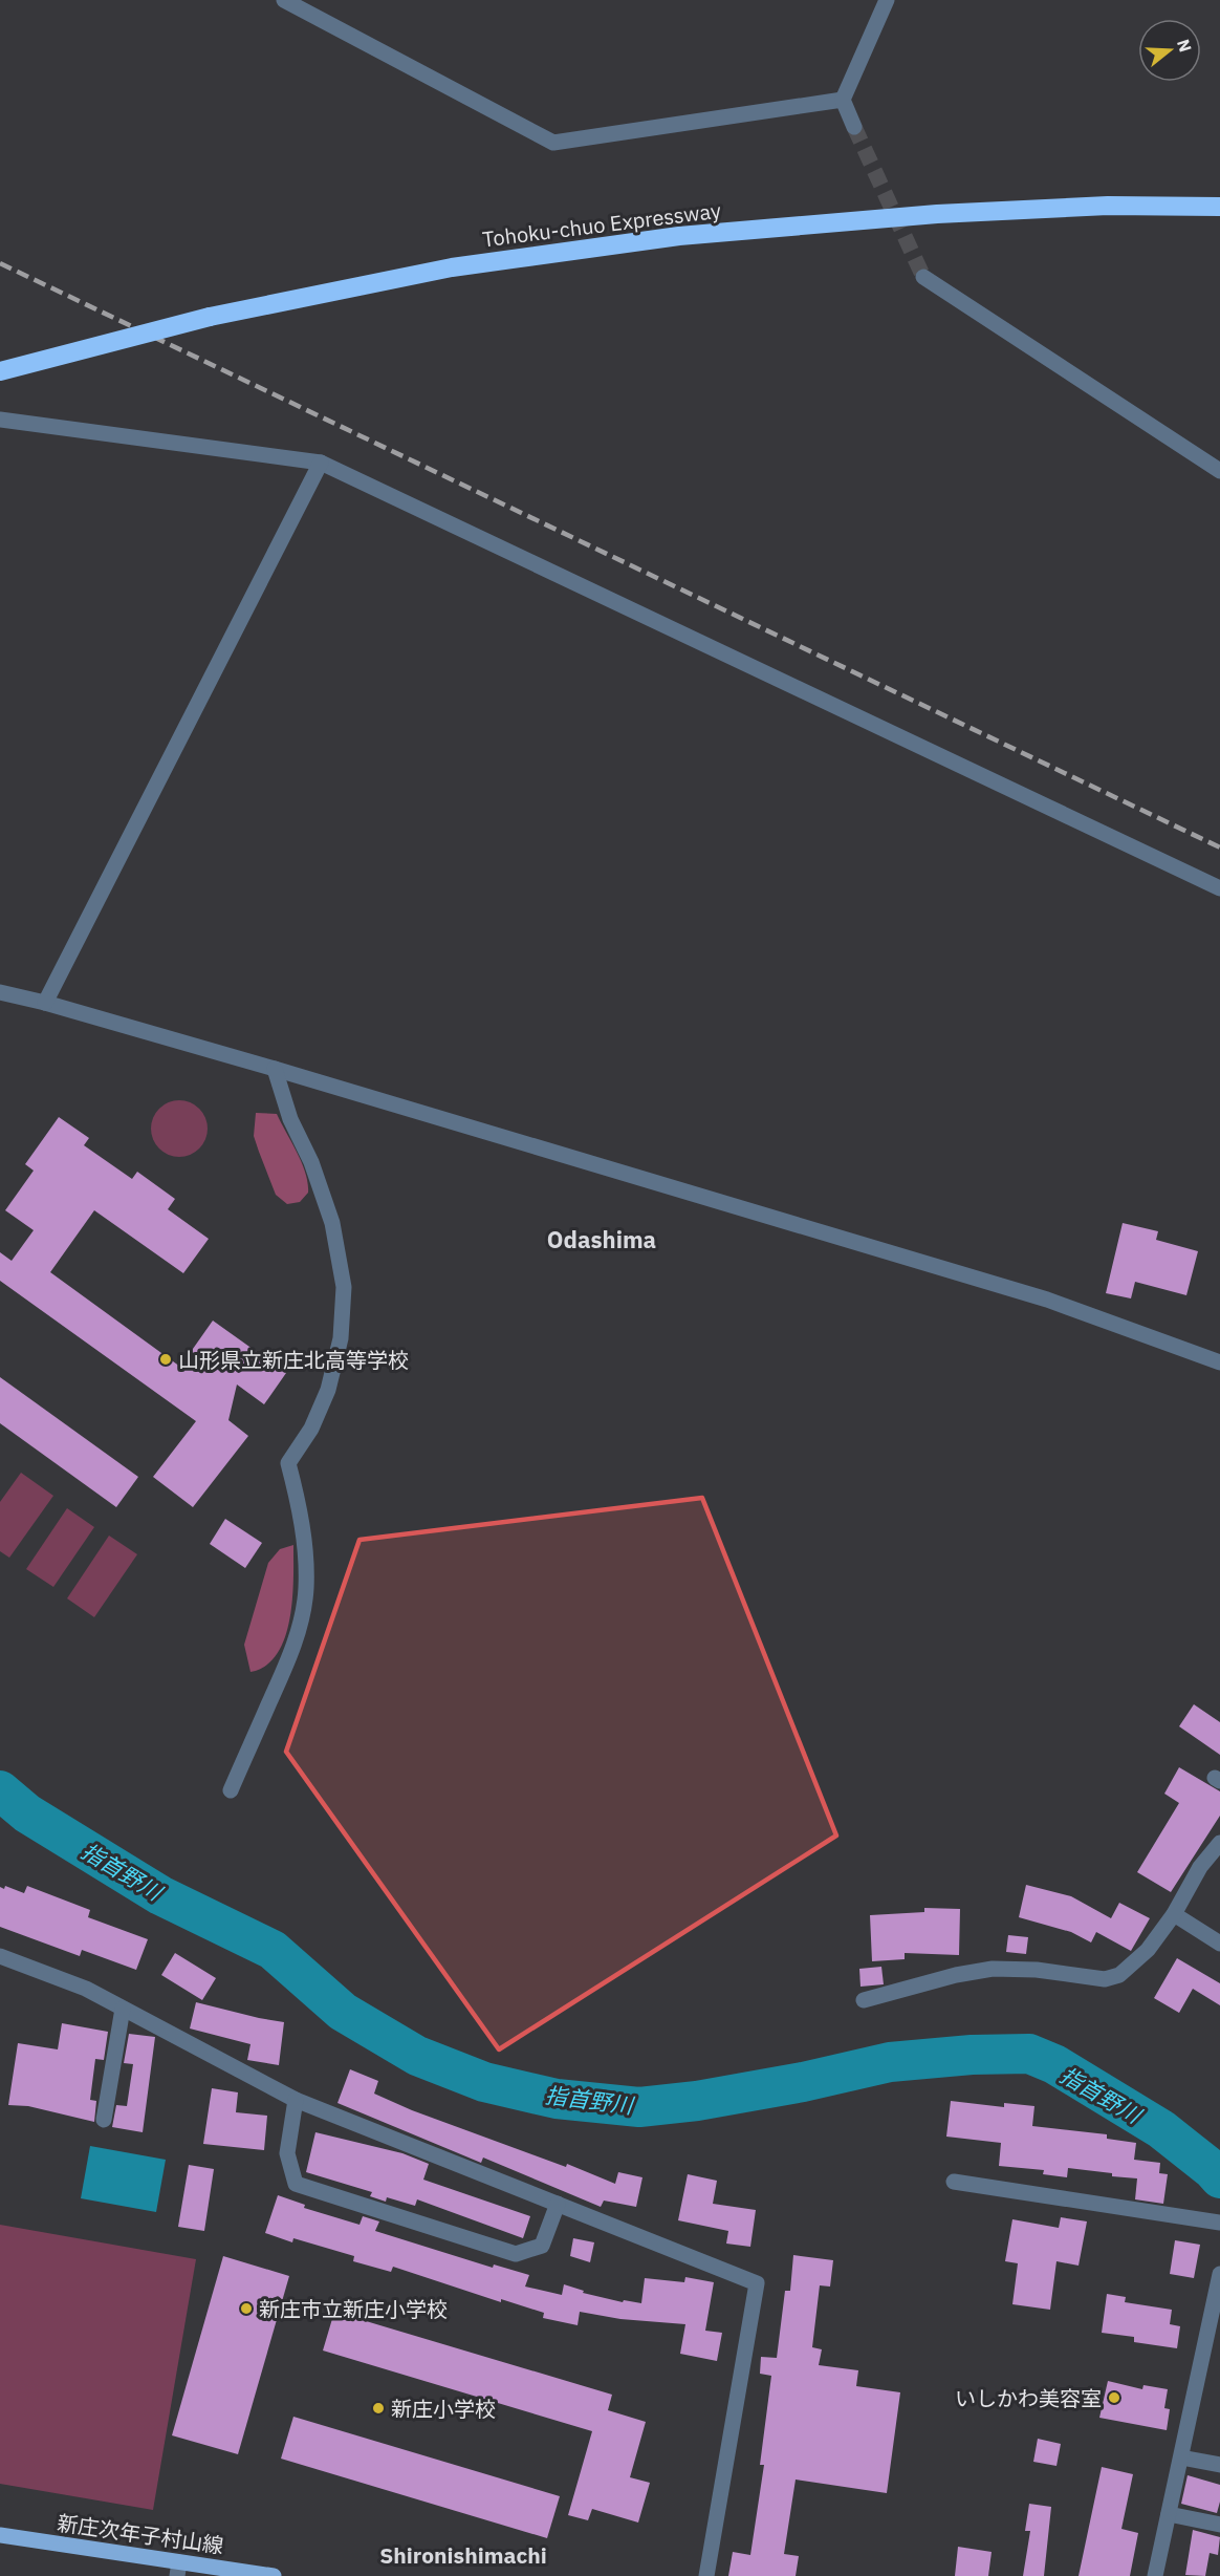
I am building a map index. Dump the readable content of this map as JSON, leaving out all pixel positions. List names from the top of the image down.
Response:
{
  "streets": {
    "highway": ["Tohoku-chuo Expressway"],
    "main road": ["新庄次年子村山線"]
  },
  "districts": ["Odashima", "Shironishimachi"],
  "water": ["指首野川"],
  "places": [
    "山形県立新庄北高等学校",
    "新庄市立新庄小学校",
    "いしかわ美容室",
    "新庄小学校"
  ],
  "north": "right"
}
